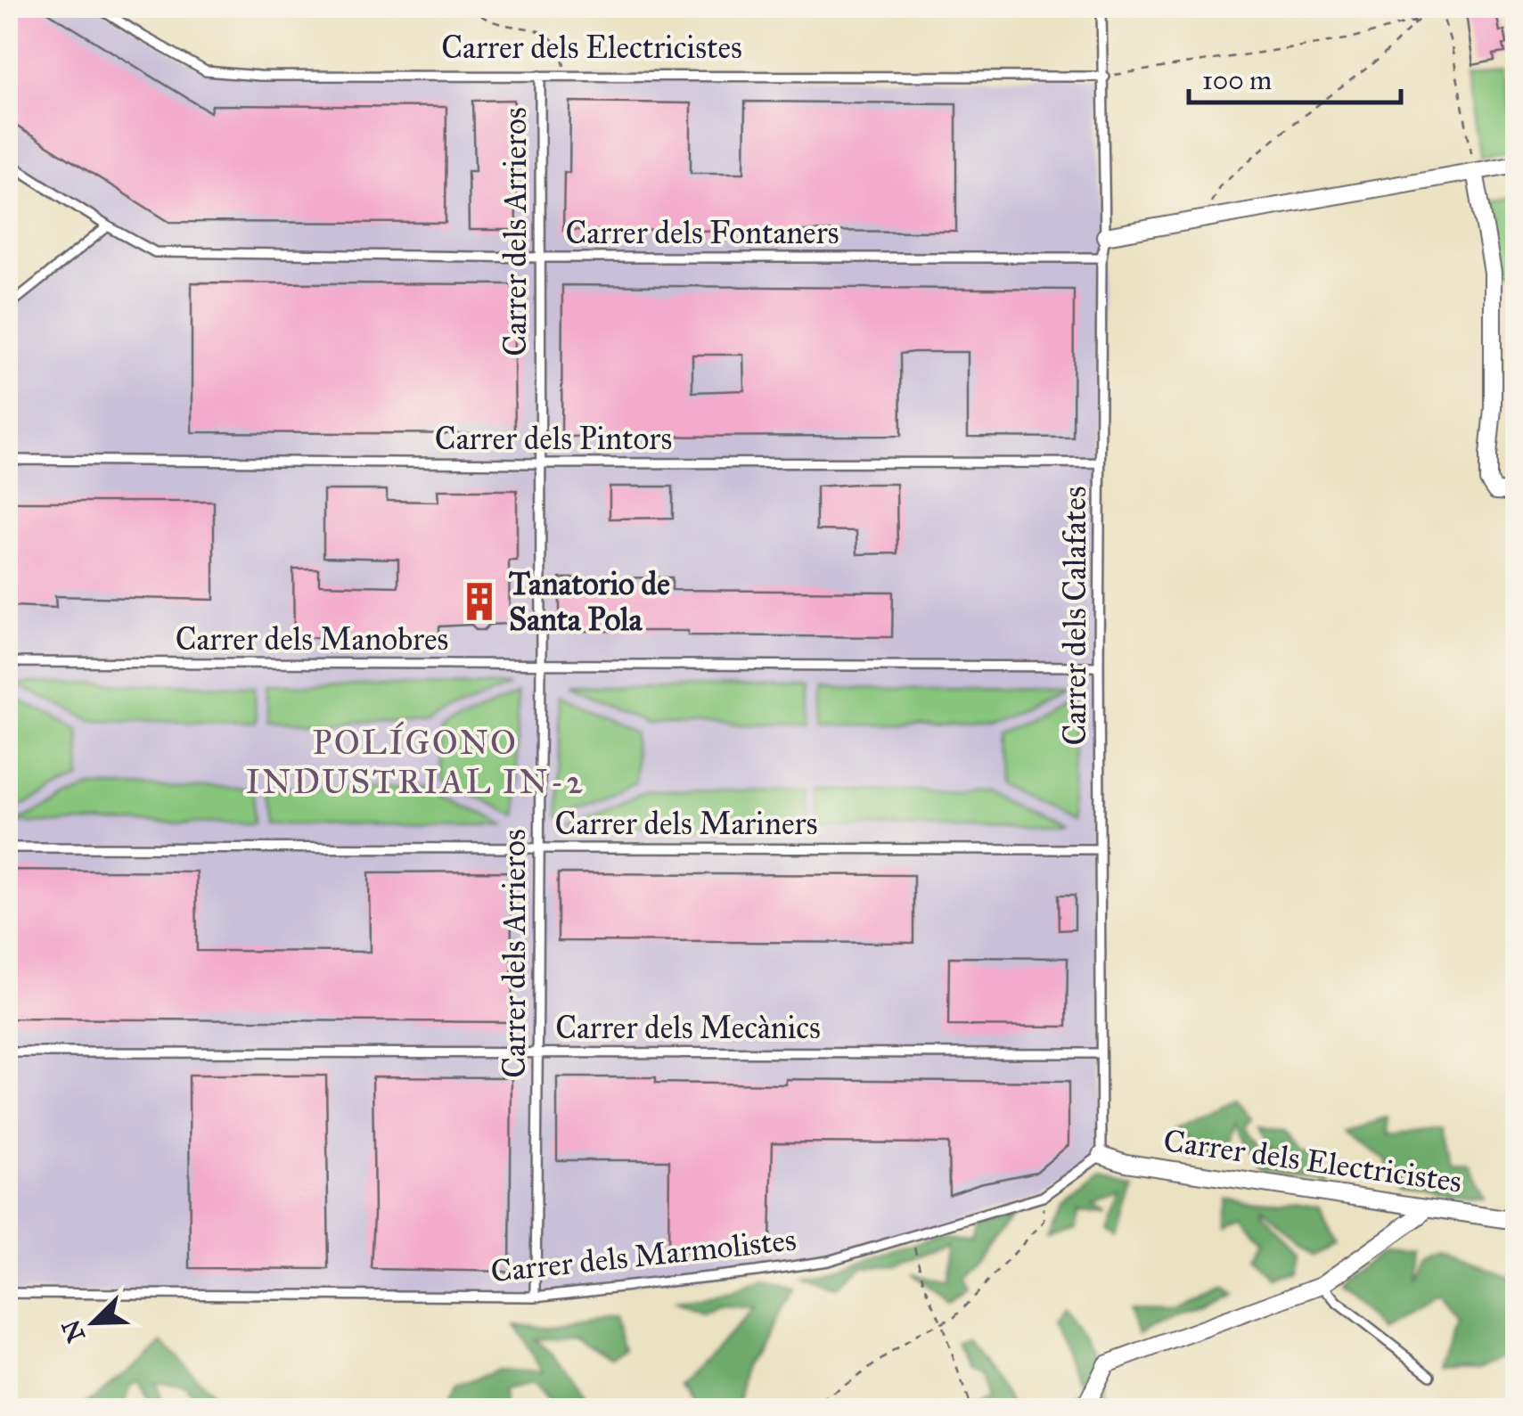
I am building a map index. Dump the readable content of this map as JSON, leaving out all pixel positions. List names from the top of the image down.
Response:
{
  "streets": {
    "street": ["Carrer dels Electricistes"],
    "lane": [
      "Carrer dels Arrieros",
      "Carrer dels Fontaners",
      "Carrer dels Pintors",
      "Carrer dels Calafates",
      "Carrer dels Manobres",
      "Carrer dels Mariners",
      "Carrer dels Mecànics",
      "Carrer dels Marmolistes"
    ]
  },
  "crossings": [
    ["Carrer dels Electricistes", "Carrer dels Arrieros"],
    ["Carrer dels Electricistes", "Carrer dels Calafates"],
    ["Carrer dels Electricistes", "Carrer dels Marmolistes"],
    ["Carrer dels Arrieros", "Carrer dels Fontaners"],
    ["Carrer dels Arrieros", "Carrer dels Pintors"],
    ["Carrer dels Arrieros", "Carrer dels Manobres"],
    ["Carrer dels Arrieros", "Carrer dels Mariners"],
    ["Carrer dels Arrieros", "Carrer dels Mecànics"],
    ["Carrer dels Arrieros", "Carrer dels Marmolistes"],
    ["Carrer dels Fontaners", "Carrer dels Calafates"],
    ["Carrer dels Pintors", "Carrer dels Calafates"],
    ["Carrer dels Calafates", "Carrer dels Manobres"],
    ["Carrer dels Calafates", "Carrer dels Mariners"],
    ["Carrer dels Calafates", "Carrer dels Mecànics"],
    ["Carrer dels Calafates", "Carrer dels Marmolistes"]
  ],
  "districts": ["POLÍGONO INDUSTRIAL IN-2"],
  "places": {
    "building": ["Tanatorio de Santa Pola"]
  },
  "scale_bar": "100 m",
  "north": "bottom left"
}
